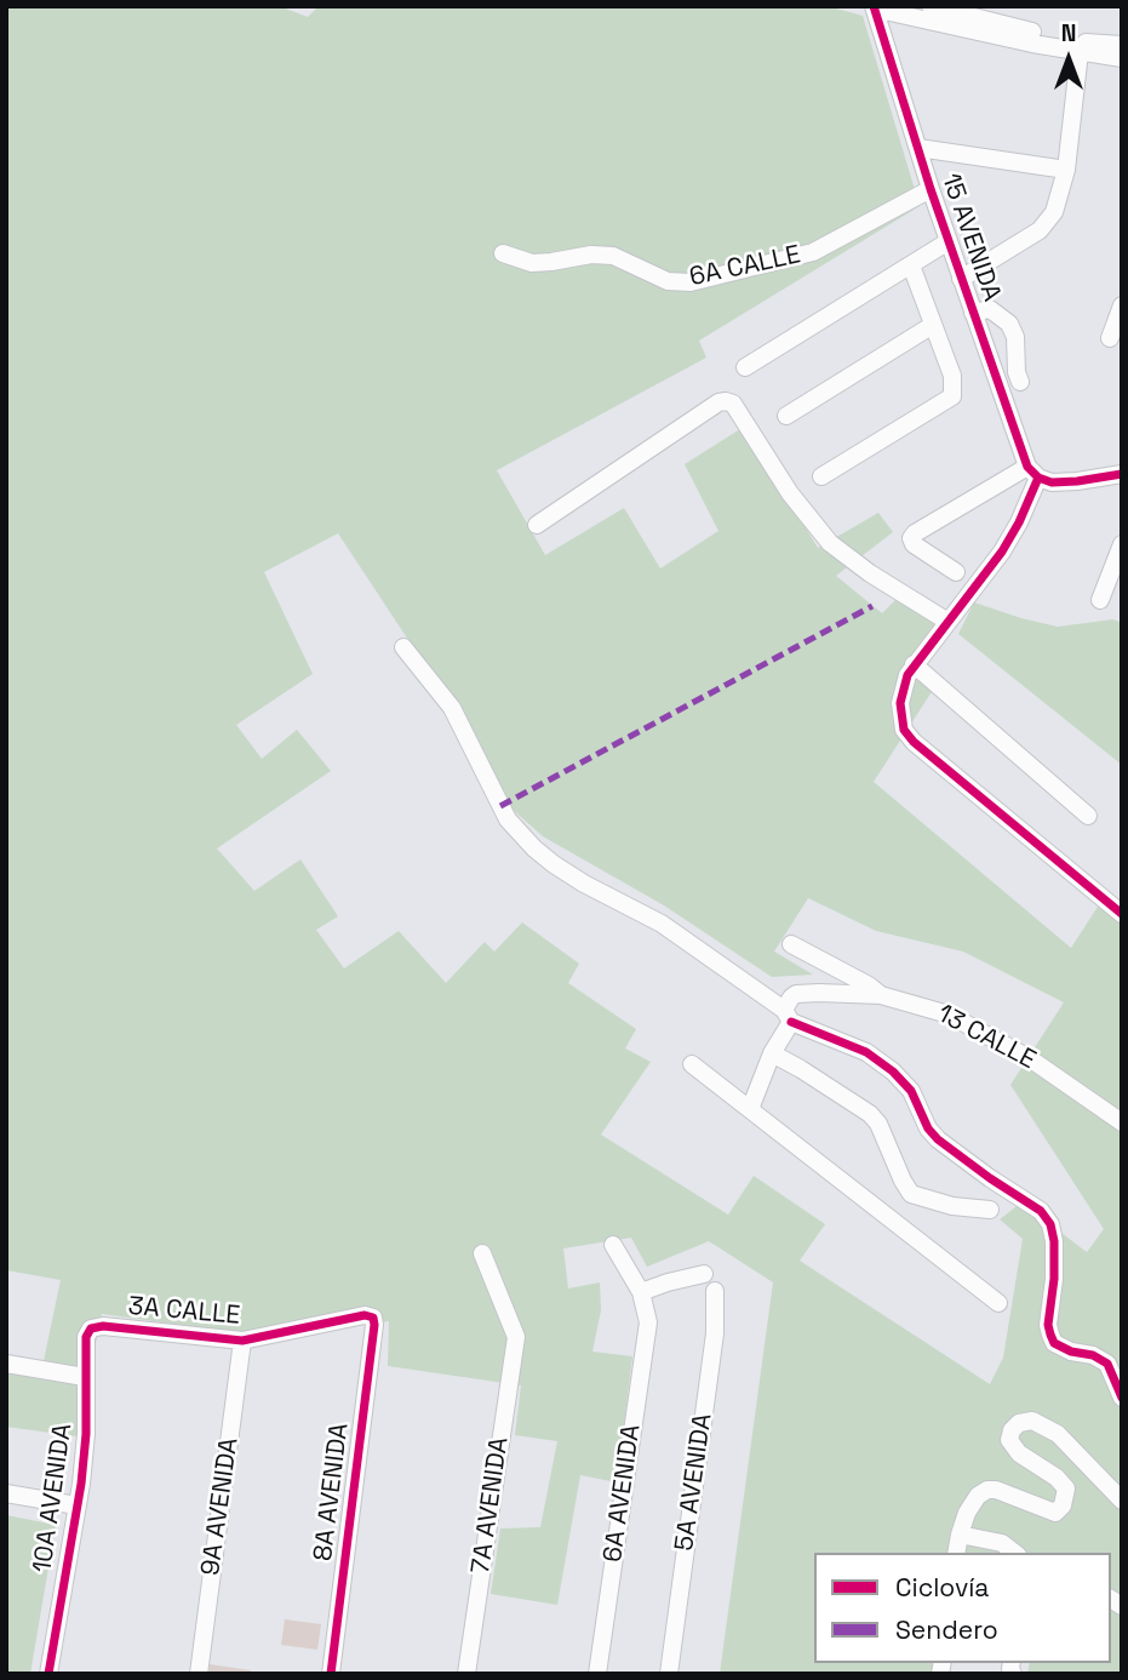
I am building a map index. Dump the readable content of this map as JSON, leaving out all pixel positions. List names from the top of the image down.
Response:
{
  "streets": {
    "street": [
      "15 AVENIDA",
      "6A CALLE",
      "13 CALLE",
      "3A CALLE",
      "5A AVENIDA",
      "8A AVENIDA",
      "6A AVENIDA",
      "10A AVENIDA",
      "7A AVENIDA",
      "9A AVENIDA"
    ]
  },
  "crossings": [
    ["15 AVENIDA", "6A CALLE"],
    ["3A CALLE", "8A AVENIDA"],
    ["3A CALLE", "10A AVENIDA"],
    ["3A CALLE", "9A AVENIDA"]
  ],
  "legend": ["Ciclovía", "Sendero"],
  "north": "top"
}
